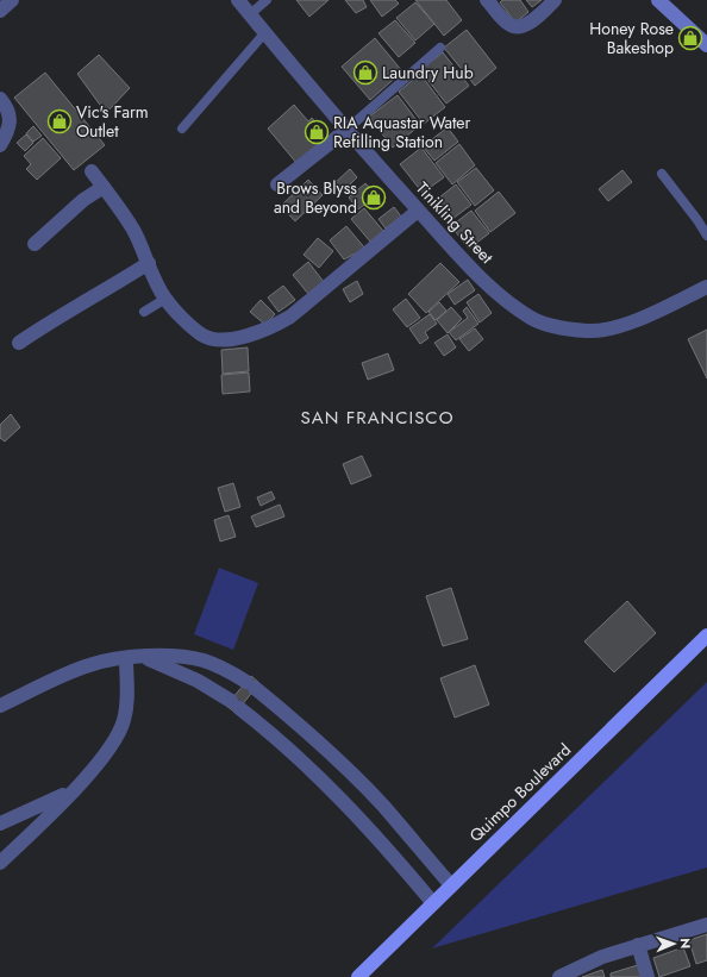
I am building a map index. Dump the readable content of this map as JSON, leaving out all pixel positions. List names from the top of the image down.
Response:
{
  "streets": {
    "main road": ["Quimpo Boulevard"],
    "street": ["Tinikling Street"]
  },
  "districts": ["SAN FRANCISCO"],
  "places": {
    "shop": [
      "Honey Rose Bakeshop",
      "Laundry Hub",
      "Vic's Farm Outlet",
      "RIA Aquastar Water Refilling Station",
      "Brows Blyss and Beyond"
    ]
  },
  "north": "right"
}
